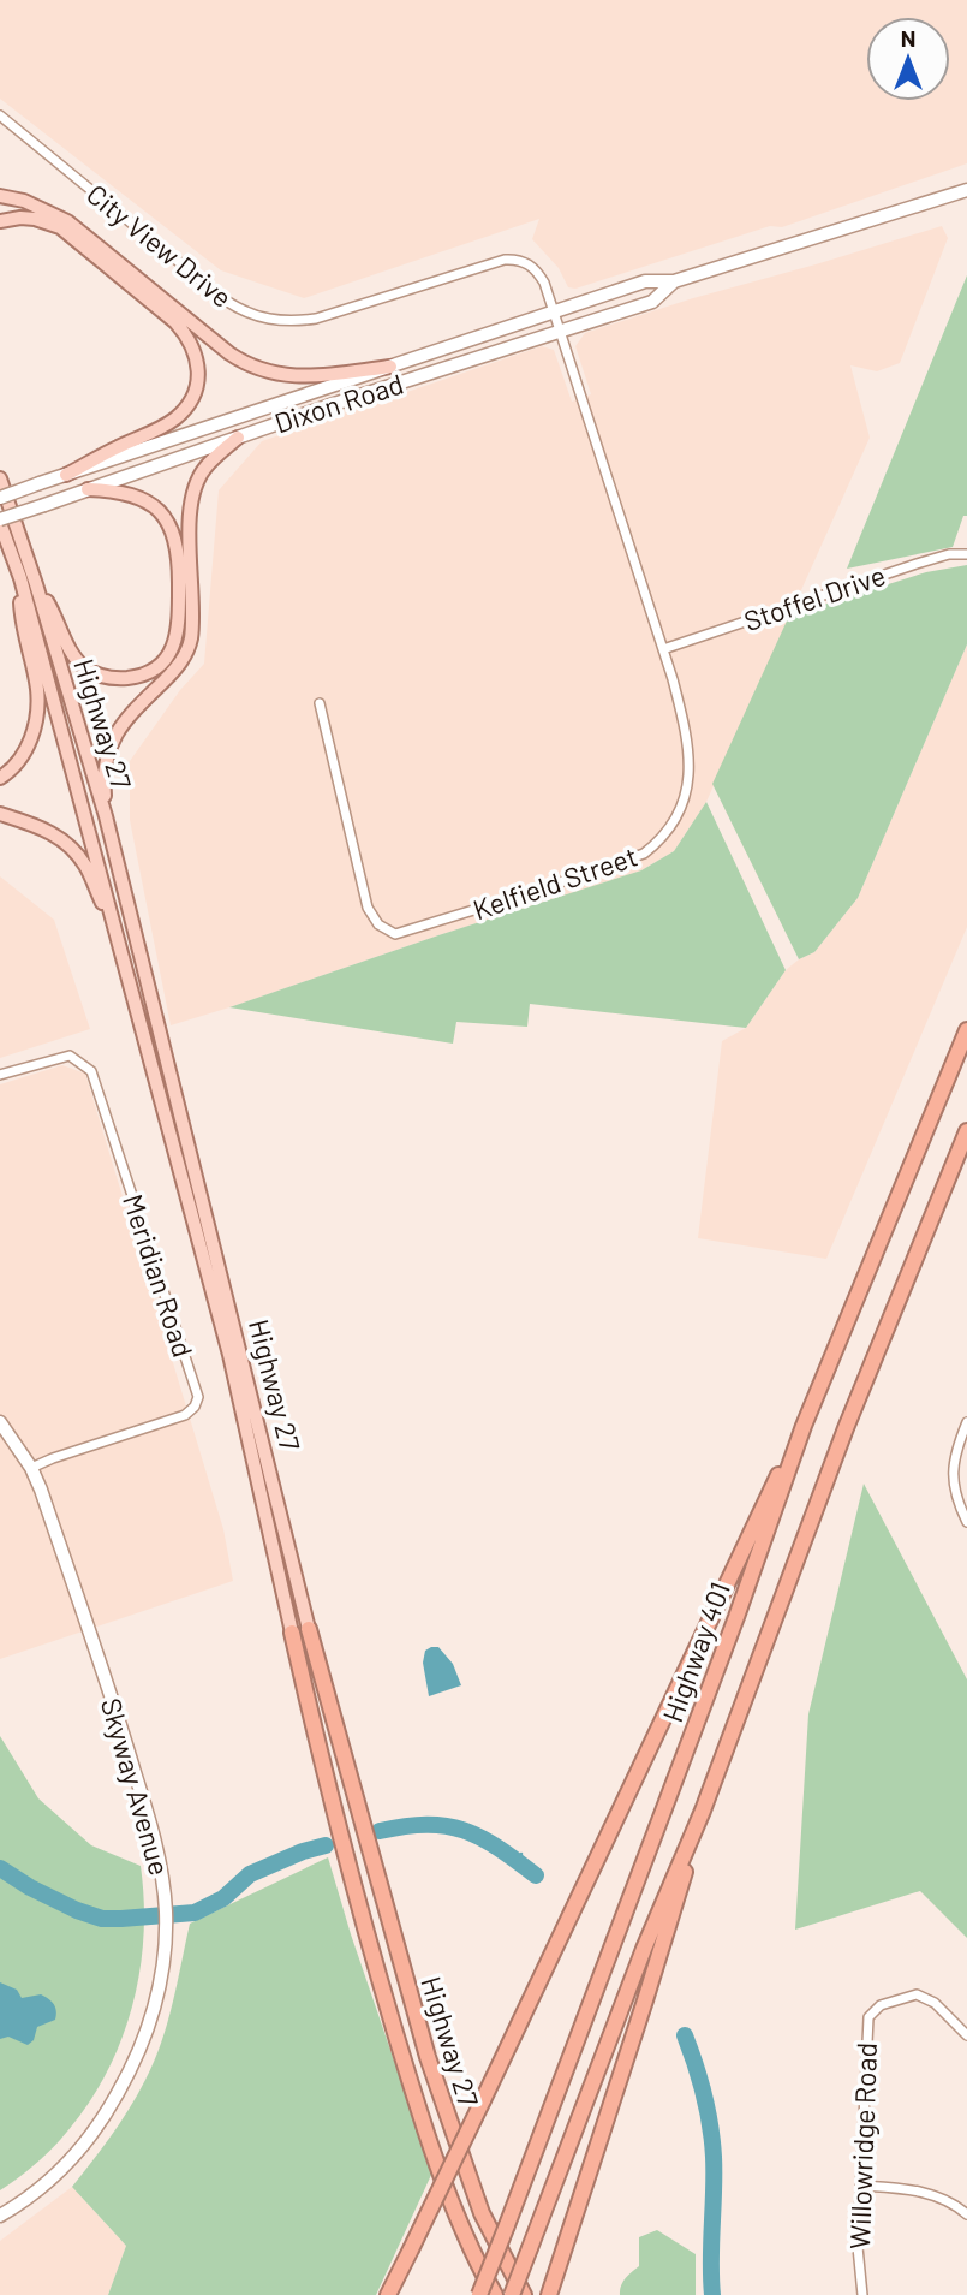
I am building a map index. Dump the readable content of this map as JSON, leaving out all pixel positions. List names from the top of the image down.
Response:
{
  "streets": {
    "highway": ["Highway 27", "Highway 401"],
    "main road": ["Dixon Road", "Skyway Avenue"],
    "street": [
      "City View Drive",
      "Stoffel Drive",
      "Kelfield Street",
      "Meridian Road",
      "Willowridge Road"
    ]
  },
  "crossings": [
    ["City View Drive", "Dixon Road"],
    ["City View Drive", "Kelfield Street"],
    ["Dixon Road", "Highway 27"],
    ["Dixon Road", "Kelfield Street"],
    ["Stoffel Drive", "Kelfield Street"],
    ["Meridian Road", "Skyway Avenue"]
  ],
  "north": "top"
}
